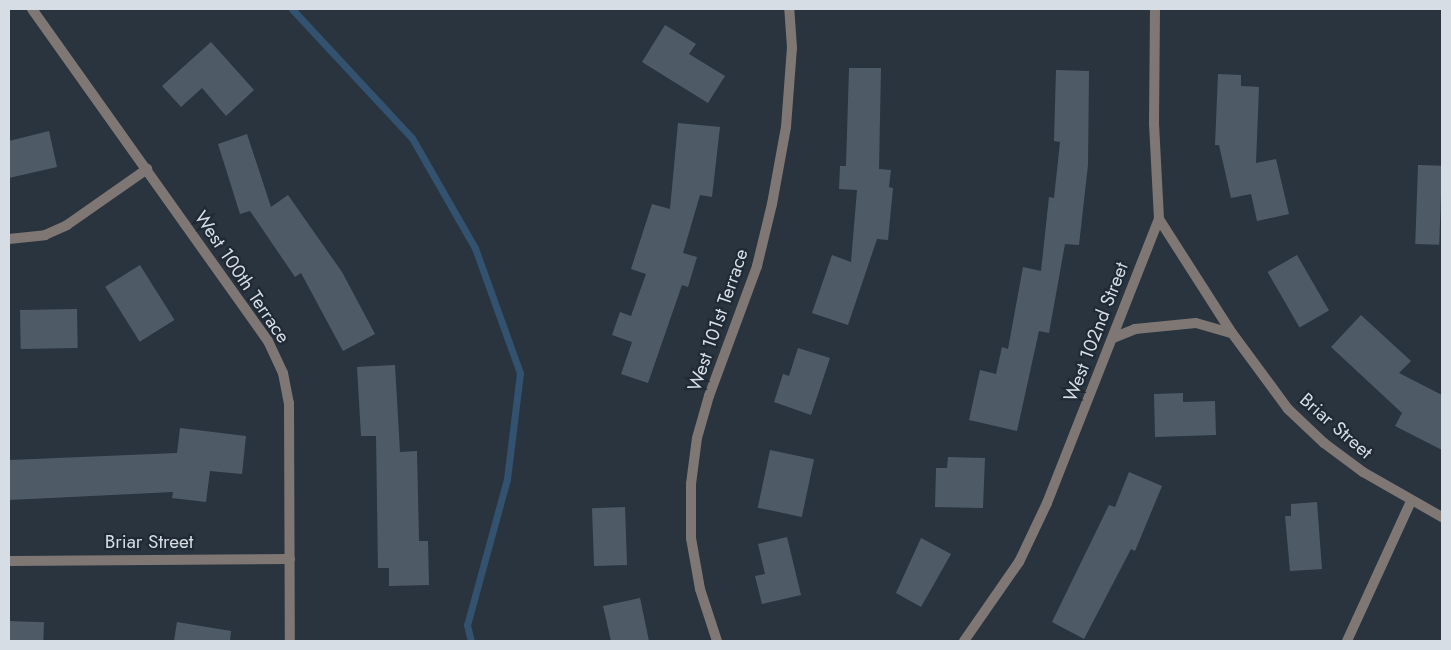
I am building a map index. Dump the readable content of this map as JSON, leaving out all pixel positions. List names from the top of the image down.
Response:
{
  "streets": {
    "street": [
      "West 100th Terrace",
      "West 101st Terrace",
      "West 102nd Street",
      "Briar Street"
    ]
  },
  "crossings": [
    ["West 100th Terrace", "Briar Street"],
    ["West 102nd Street", "Briar Street"]
  ]
}
